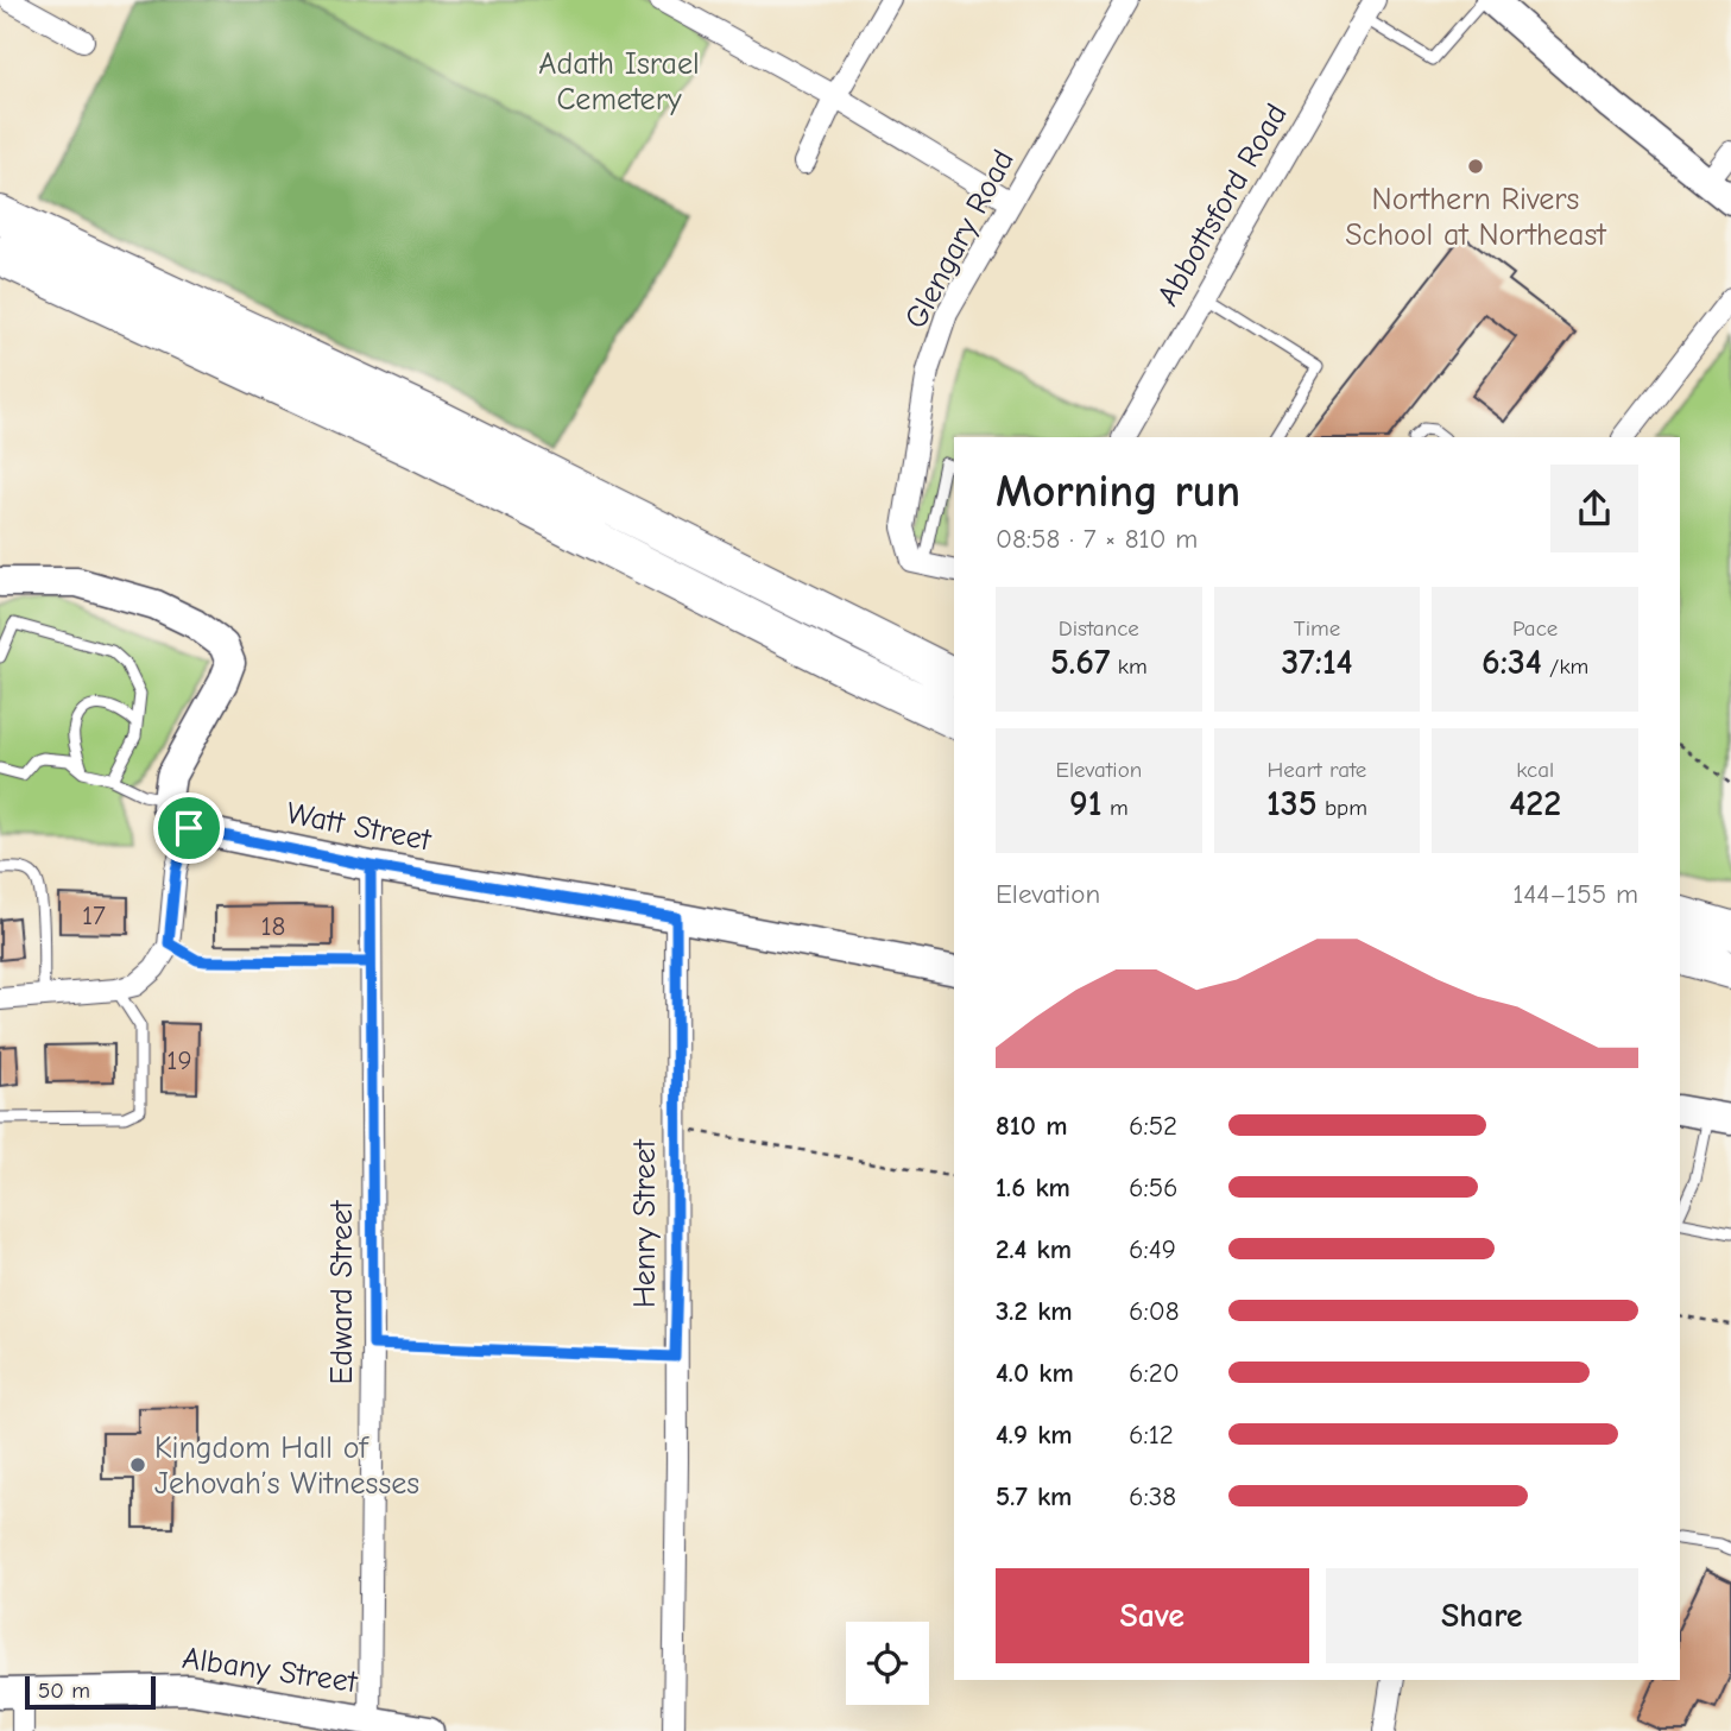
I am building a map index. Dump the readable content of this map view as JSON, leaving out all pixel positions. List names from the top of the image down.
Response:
{
  "streets": {
    "street": [
      "Abbottsford Road",
      "Glengary Road",
      "Watt Street",
      "Henry Street",
      "Edward Street",
      "Albany Street"
    ]
  },
  "crossings": [
    ["Watt Street", "Henry Street"],
    ["Watt Street", "Edward Street"],
    ["Edward Street", "Albany Street"]
  ],
  "parks": ["Adath Israel Cemetery"],
  "places": ["Northern Rivers School at Northeast", "Kingdom Hall of Jehovah’s Witnesses"],
  "house_numbers": ["17", "18", "19"],
  "scale_bar": "50 m",
  "page": {
    "heading": ["Morning run", "08:58 · 7 × 810 m"],
    "stats": [
      ["Distance", "5.67 km"],
      ["Time", "37:14"],
      ["Pace", "6:34 /km"],
      ["Elevation", "91 m"],
      ["Heart rate", "135 bpm"],
      ["kcal", "422"]
    ],
    "chart": ["Elevation", "144–155 m"],
    "list": [
      {
        "name": "810 m",
        "note": "6:52"
      },
      {
        "name": "1.6 km",
        "note": "6:56"
      },
      {
        "name": "2.4 km",
        "note": "6:49"
      },
      {
        "name": "3.2 km",
        "note": "6:08"
      },
      {
        "name": "4.0 km",
        "note": "6:20"
      },
      {
        "name": "4.9 km",
        "note": "6:12"
      },
      {
        "name": "5.7 km",
        "note": "6:38"
      }
    ],
    "buttons": ["Save", "Share"],
    "scale": "50 m"
  }
}
